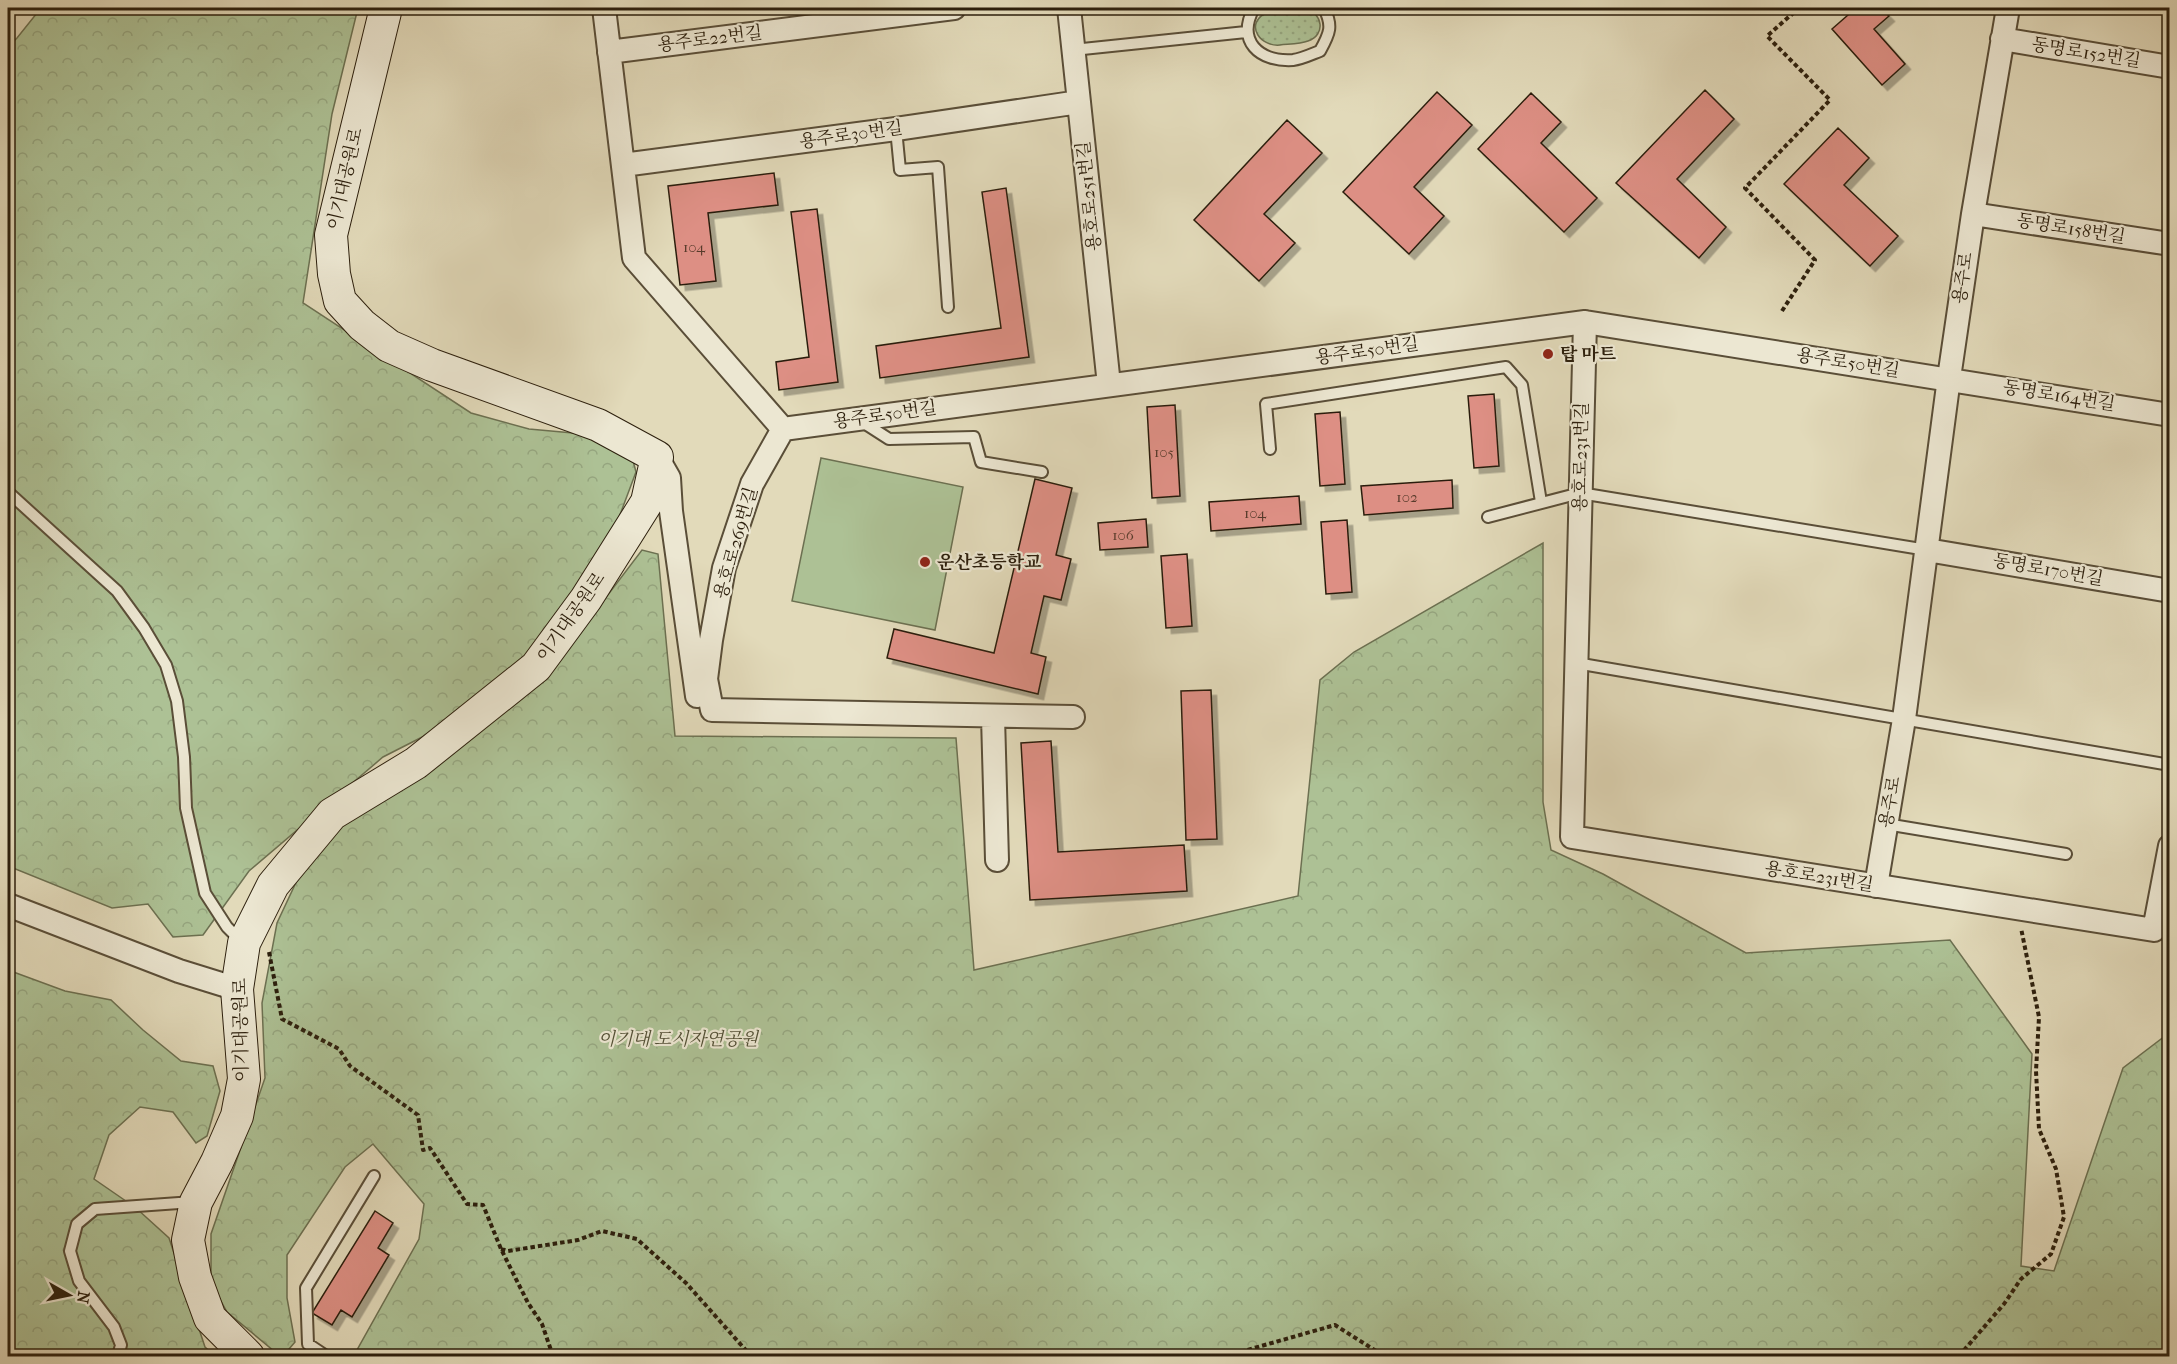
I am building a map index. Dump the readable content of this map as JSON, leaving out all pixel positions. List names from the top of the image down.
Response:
{
  "streets": {
    "street": [
      "용주로22번길",
      "동명로152번길",
      "용주로30번길",
      "이기대공원로",
      "용호로251번길",
      "동명로158번길",
      "용주로",
      "용주로50번길",
      "동명로164번길",
      "용호로231번길",
      "용호로269번길",
      "동명로170번길"
    ]
  },
  "crossings": [
    ["동명로152번길", "용주로"],
    ["용주로30번길", "용호로251번길"],
    ["용호로251번길", "용주로50번길"],
    ["동명로158번길", "용주로"],
    ["용주로", "용주로50번길"],
    ["용주로", "동명로164번길"],
    ["용주로", "용호로231번길"],
    ["용주로", "동명로170번길"],
    ["용주로50번길", "동명로164번길"],
    ["용주로50번길", "용호로231번길"],
    ["용주로50번길", "용호로269번길"]
  ],
  "parks": ["이기대 도시자연공원"],
  "places": ["탑 마트", "운산초등학교"],
  "house_numbers": [
    "104",
    "105",
    "102",
    "104",
    "106"
  ],
  "north": "right"
}
